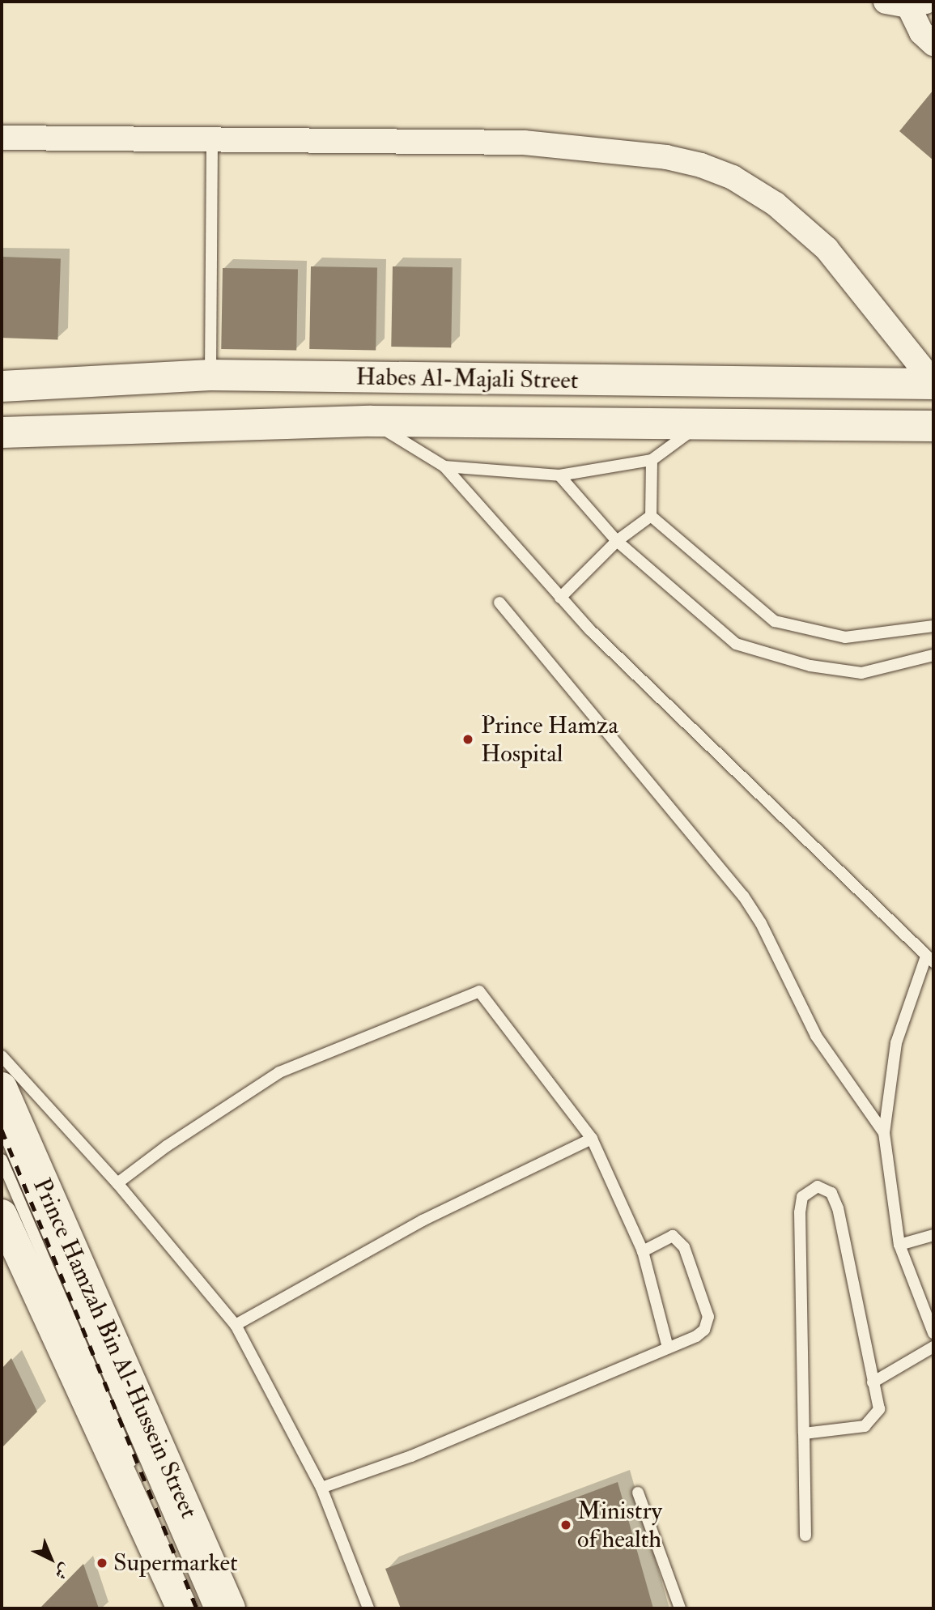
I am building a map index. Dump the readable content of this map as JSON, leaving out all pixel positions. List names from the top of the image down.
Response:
{
  "streets": {
    "street": ["Habes Al-Majali Street", "Prince Hamzah Bin Al-Hussein Street"]
  },
  "places": ["Prince Hamza Hospital", "Ministry of health", "Supermarket"],
  "north": "bottom right"
}
